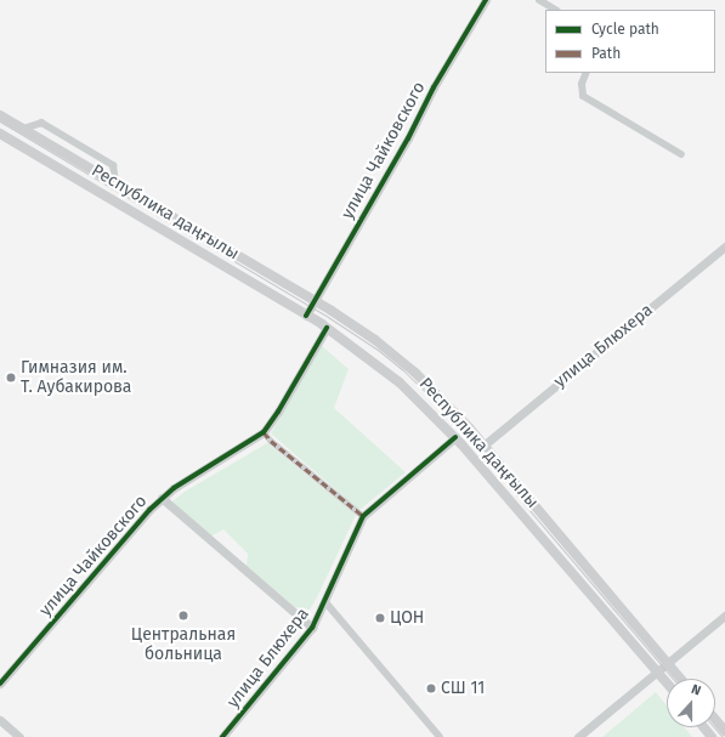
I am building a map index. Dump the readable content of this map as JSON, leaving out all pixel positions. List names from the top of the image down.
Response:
{
  "streets": {
    "main road": ["Республика даңғылы"],
    "street": ["улица Чайковского", "улица Блюхера"]
  },
  "crossings": [
    ["улица Чайковского", "Республика даңғылы"],
    ["Республика даңғылы", "улица Блюхера"]
  ],
  "places": [
    "Гимназия им. Т. Аубакирова",
    "Центральная больница",
    "ЦОН",
    "СШ 11"
  ],
  "legend": ["Cycle path", "Path"],
  "north": "top"
}
